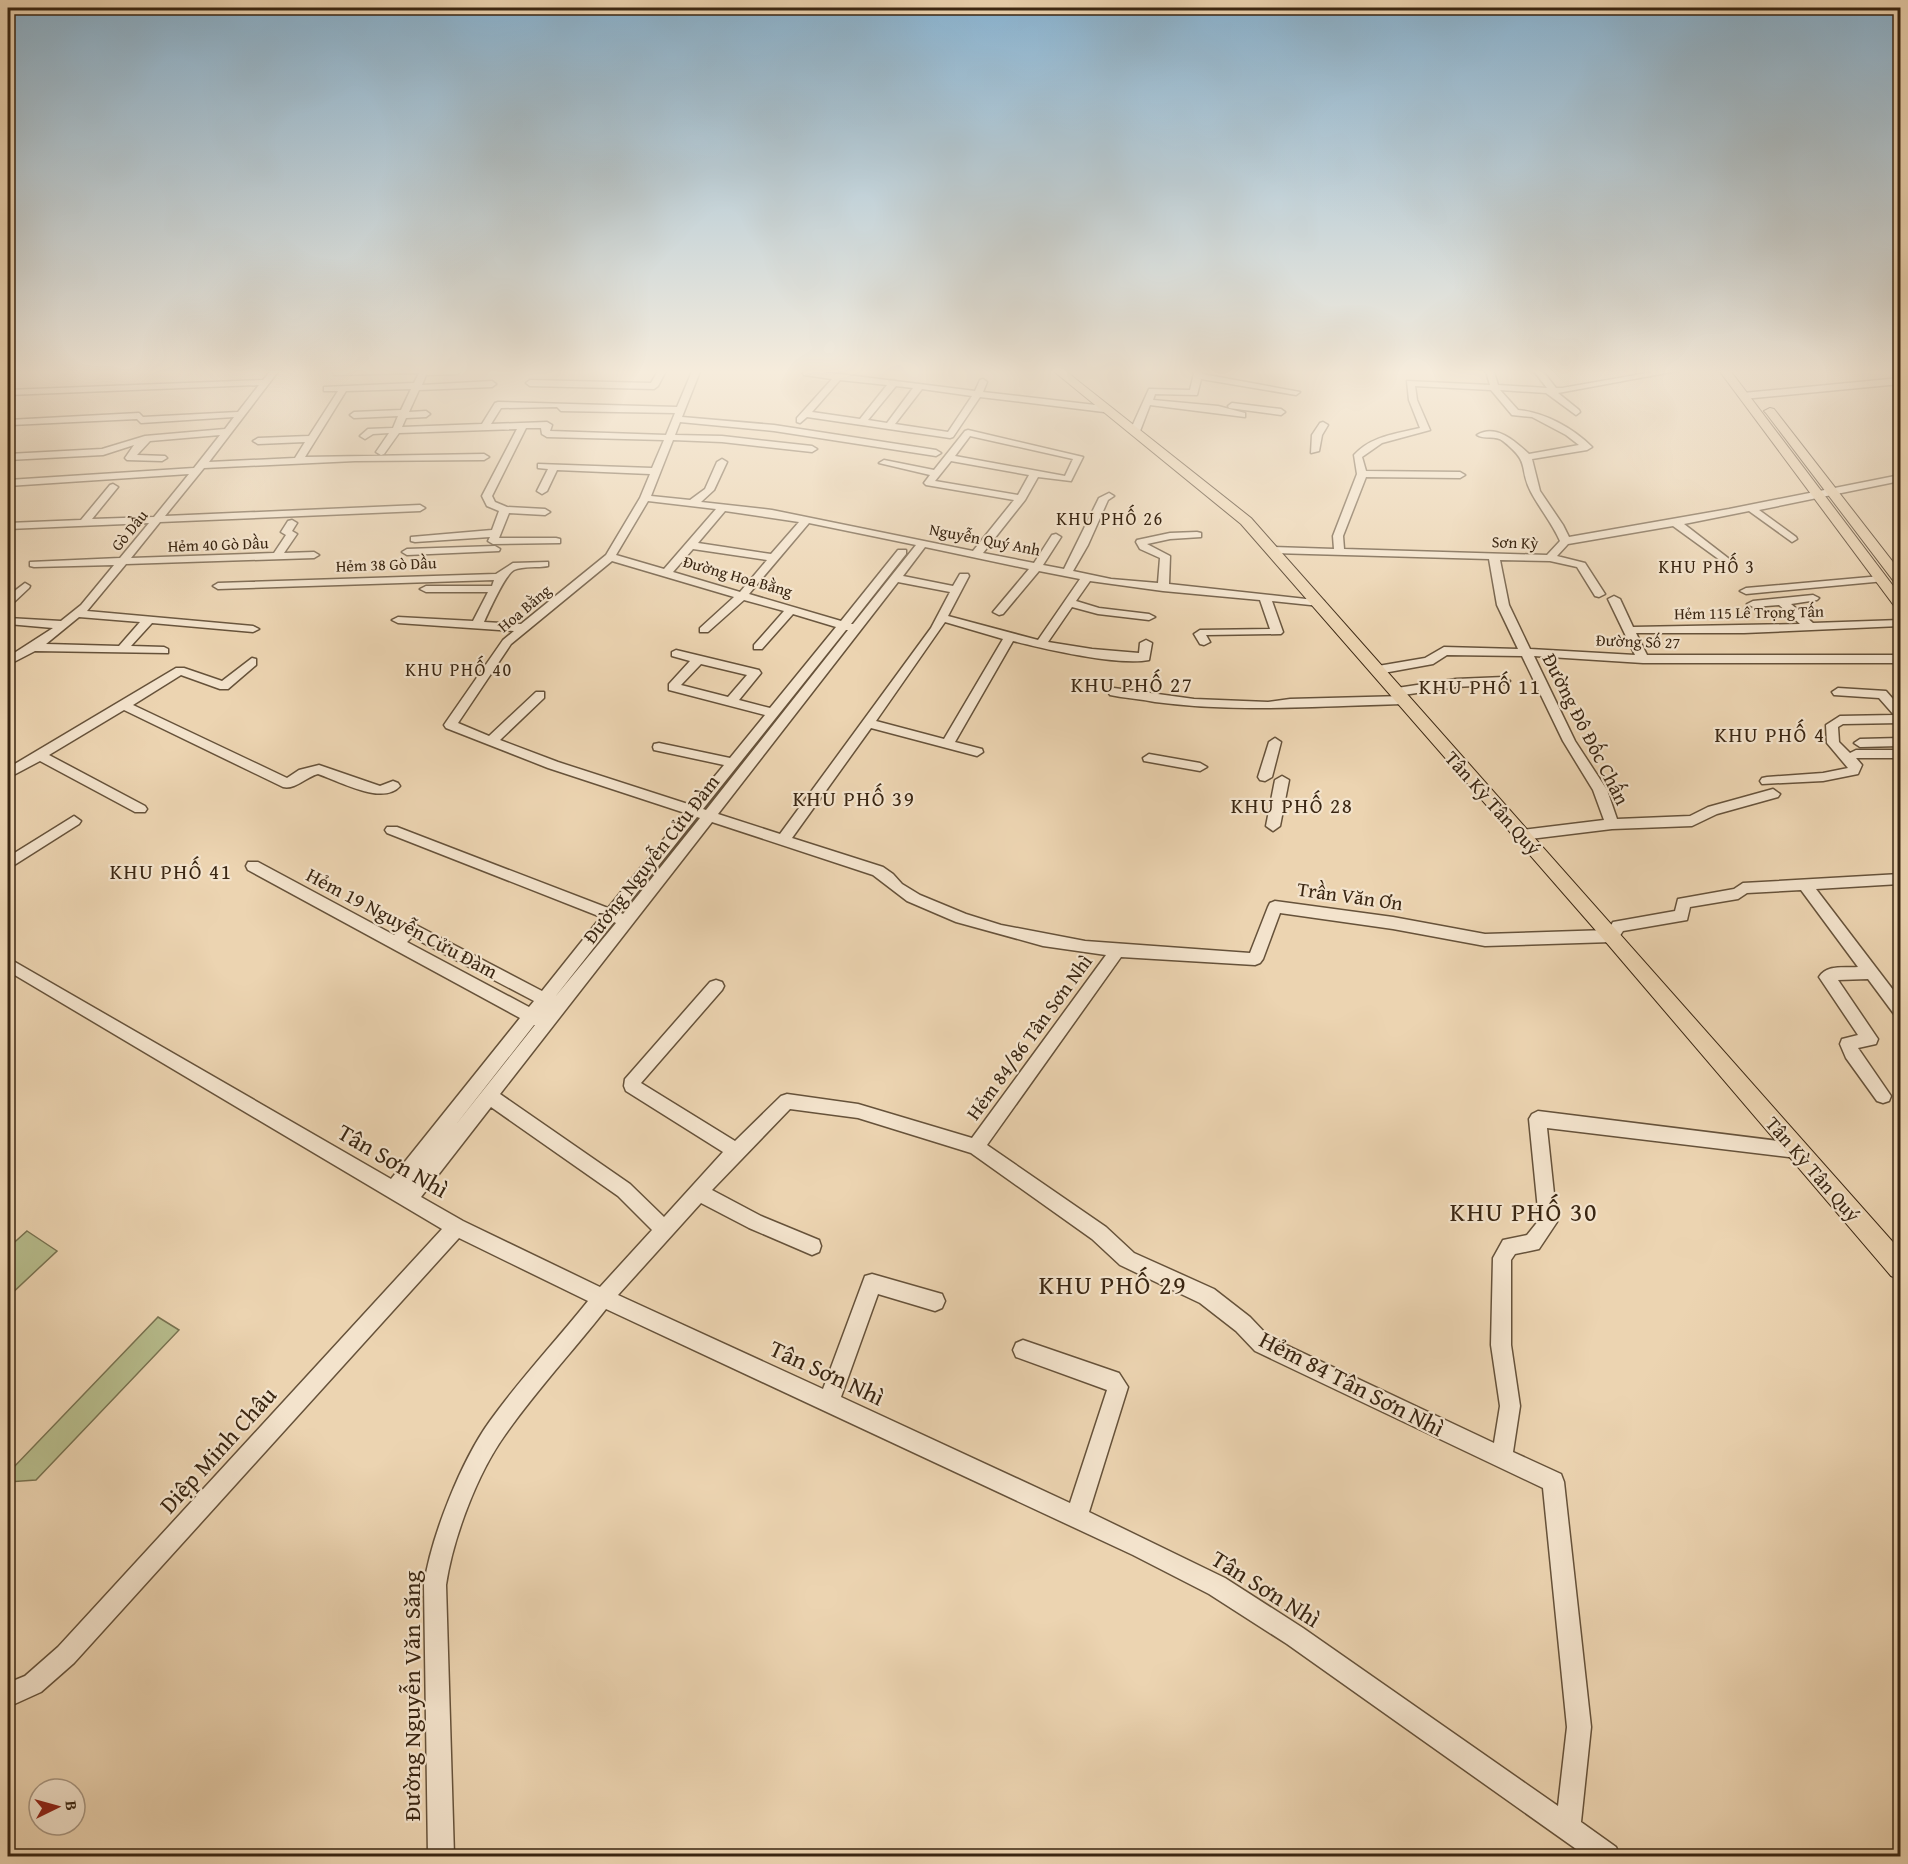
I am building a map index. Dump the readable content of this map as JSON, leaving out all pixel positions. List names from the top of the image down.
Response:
{
  "streets": {
    "main road": ["Tân Kỳ Tân Quý"],
    "street": [
      "Gò Dầu",
      "Nguyễn Quý Anh",
      "Sơn Kỳ",
      "Hẻm 40 Gò Dầu",
      "Hẻm 38 Gò Dầu",
      "Đường Hoa Bằng",
      "Hoa Bằng",
      "Hẻm 115 Lê Trọng Tấn",
      "Đường Số 27",
      "Đường Đô Đốc Chấn",
      "Đường Nguyễn Cửu Đàm",
      "Trần Văn Ơn",
      "Hẻm 19 Nguyễn Cửu Đàm",
      "Hẻm 84/86 Tân Sơn Nhì",
      "Tân Sơn Nhì",
      "Hẻm 84 Tân Sơn Nhì",
      "Diệp Minh Châu",
      "Đường Nguyễn Văn Săng"
    ]
  },
  "crossings": [
    ["Gò Dầu", "Hẻm 40 Gò Dầu"],
    ["Nguyễn Quý Anh", "Hoa Bằng"],
    ["Nguyễn Quý Anh", "Tân Kỳ Tân Quý"],
    ["Nguyễn Quý Anh", "Đường Nguyễn Cửu Đàm"],
    ["Sơn Kỳ", "Đường Đô Đốc Chấn"],
    ["Sơn Kỳ", "Tân Kỳ Tân Quý"],
    ["Đường Hoa Bằng", "Hoa Bằng"],
    ["Đường Hoa Bằng", "Đường Nguyễn Cửu Đàm"],
    ["Đường Số 27", "Đường Đô Đốc Chấn"],
    ["Đường Số 27", "Tân Kỳ Tân Quý"],
    ["Tân Kỳ Tân Quý", "Trần Văn Ơn"],
    ["Đường Nguyễn Cửu Đàm", "Hẻm 19 Nguyễn Cửu Đàm"],
    ["Đường Nguyễn Cửu Đàm", "Tân Sơn Nhì"],
    ["Trần Văn Ơn", "Hẻm 84/86 Tân Sơn Nhì"],
    ["Hẻm 84/86 Tân Sơn Nhì", "Hẻm 84 Tân Sơn Nhì"],
    ["Tân Sơn Nhì", "Hẻm 84 Tân Sơn Nhì"],
    ["Tân Sơn Nhì", "Diệp Minh Châu"],
    ["Tân Sơn Nhì", "Đường Nguyễn Văn Săng"],
    ["Hẻm 84 Tân Sơn Nhì", "Đường Nguyễn Văn Săng"]
  ],
  "districts": [
    "KHU PHỐ 26",
    "KHU PHỐ 3",
    "KHU PHỐ 40",
    "KHU PHỐ 27",
    "KHU PHỐ 11",
    "KHU PHỐ 4",
    "KHU PHỐ 39",
    "KHU PHỐ 28",
    "KHU PHỐ 41",
    "KHU PHỐ 30",
    "KHU PHỐ 29"
  ],
  "north": "right"
}
